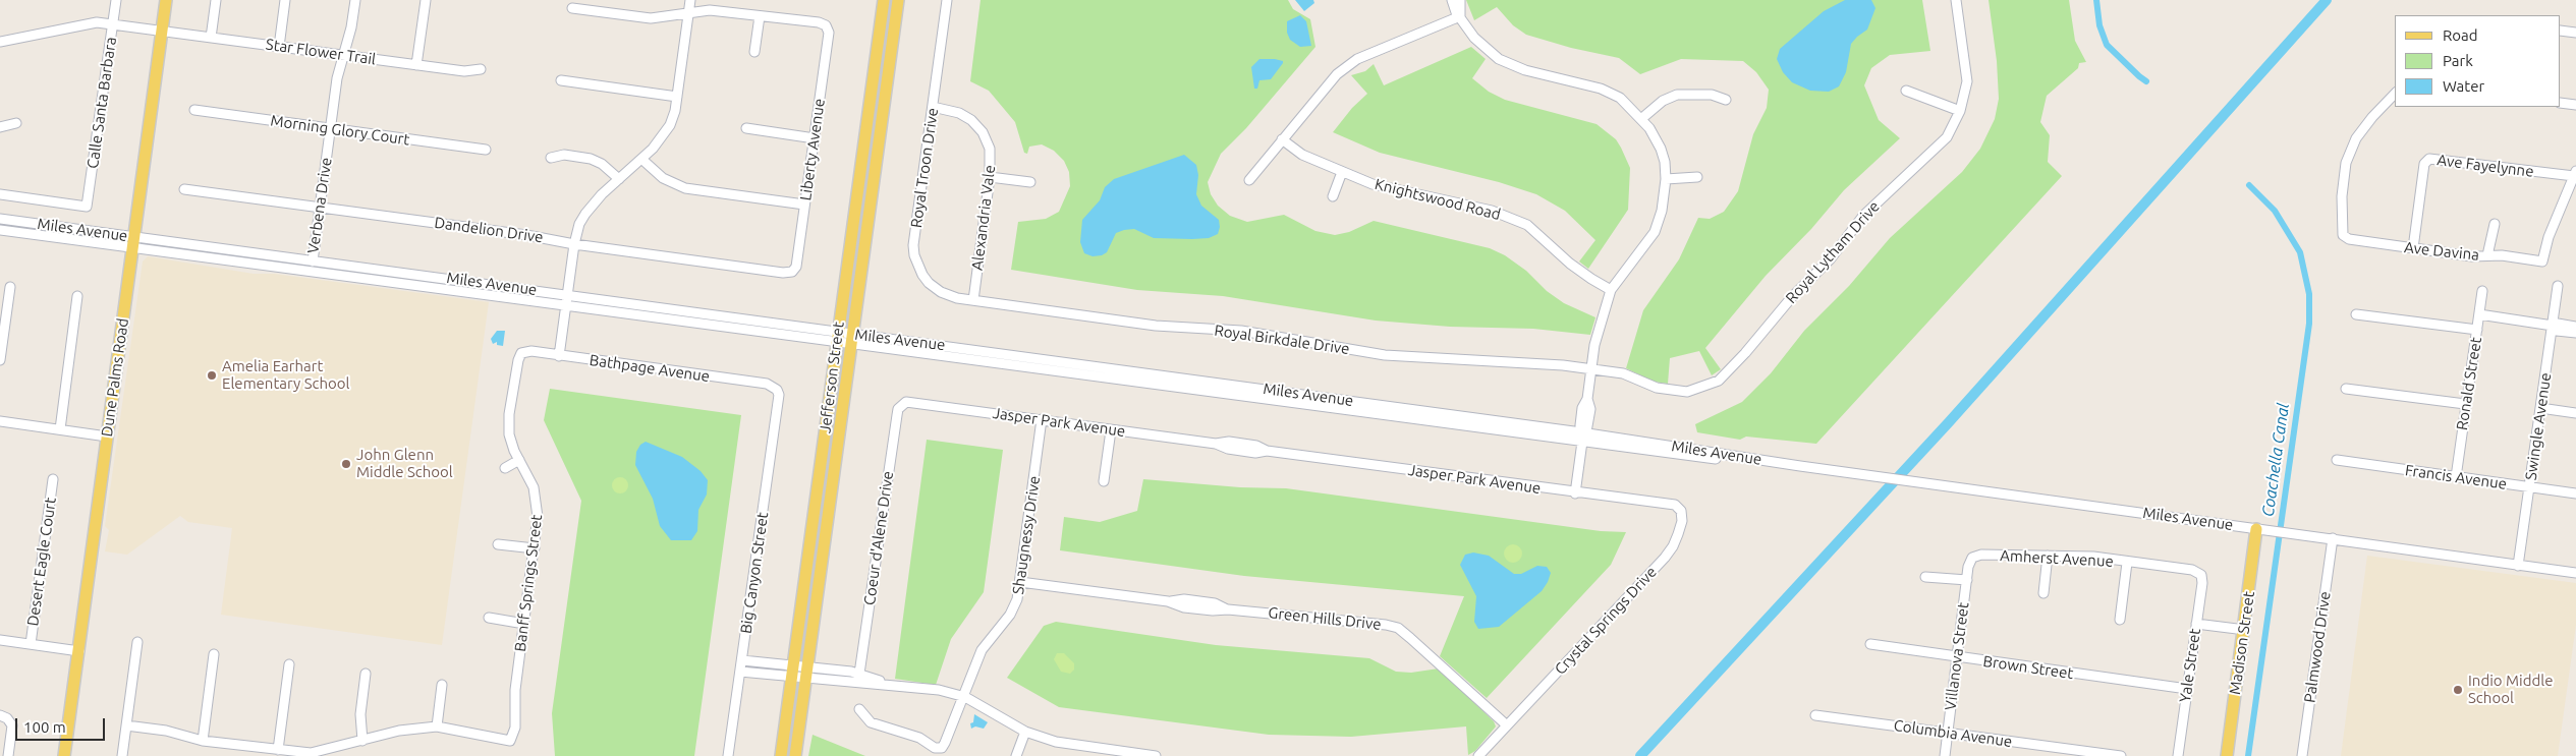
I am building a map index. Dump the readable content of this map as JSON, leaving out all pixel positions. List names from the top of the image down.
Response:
{
  "streets": {
    "main road": ["Dune Palms Road", "Jefferson Street", "Madison Street"],
    "street": [
      "Star Flower Trail",
      "Calle Santa Barbara",
      "Morning Glory Court",
      "Liberty Avenue",
      "Ave Fayelynne",
      "Royal Troon Drive",
      "Knightswood Road",
      "Verbena Drive",
      "Alexandria Vale",
      "Miles Avenue",
      "Dandelion Drive",
      "Ave Davina",
      "Royal Lytham Drive",
      "Royal Birkdale Drive",
      "Bathpage Avenue",
      "Ronald Street",
      "Jasper Park Avenue",
      "Swingle Avenue",
      "Francis Avenue",
      "Shaugnessy Drive",
      "Coeur d'Alene Drive",
      "Amherst Avenue",
      "Desert Eagle Court",
      "Big Canyon Street",
      "Banff Springs Street",
      "Green Hills Drive",
      "Crystal Springs Drive",
      "Palmwood Drive",
      "Villanova Street",
      "Yale Street",
      "Brown Street",
      "Columbia Avenue"
    ]
  },
  "crossings": [
    ["Star Flower Trail", "Calle Santa Barbara"],
    ["Star Flower Trail", "Verbena Drive"],
    ["Star Flower Trail", "Dune Palms Road"],
    ["Morning Glory Court", "Verbena Drive"],
    ["Liberty Avenue", "Dandelion Drive"],
    ["Ave Fayelynne", "Ave Davina"],
    ["Royal Troon Drive", "Alexandria Vale"],
    ["Royal Troon Drive", "Royal Birkdale Drive"],
    ["Verbena Drive", "Miles Avenue"],
    ["Verbena Drive", "Dandelion Drive"],
    ["Alexandria Vale", "Royal Birkdale Drive"],
    ["Miles Avenue", "Dune Palms Road"],
    ["Miles Avenue", "Jefferson Street"],
    ["Miles Avenue", "Swingle Avenue"],
    ["Miles Avenue", "Madison Street"],
    ["Miles Avenue", "Palmwood Drive"],
    ["Royal Lytham Drive", "Royal Birkdale Drive"],
    ["Bathpage Avenue", "Big Canyon Street"],
    ["Bathpage Avenue", "Banff Springs Street"],
    ["Ronald Street", "Francis Avenue"],
    ["Jasper Park Avenue", "Shaugnessy Drive"],
    ["Jasper Park Avenue", "Coeur d'Alene Drive"],
    ["Jasper Park Avenue", "Crystal Springs Drive"],
    ["Swingle Avenue", "Francis Avenue"],
    ["Shaugnessy Drive", "Green Hills Drive"],
    ["Amherst Avenue", "Villanova Street"],
    ["Amherst Avenue", "Yale Street"],
    ["Green Hills Drive", "Crystal Springs Drive"],
    ["Villanova Street", "Brown Street"],
    ["Villanova Street", "Columbia Avenue"],
    ["Yale Street", "Brown Street"]
  ],
  "water": ["Coachella Canal"],
  "places": ["Amelia Earhart Elementary School", "John Glenn Middle School", "Indio Middle School"],
  "legend": ["Road", "Park", "Water"],
  "scale_bar": "100 m"
}
